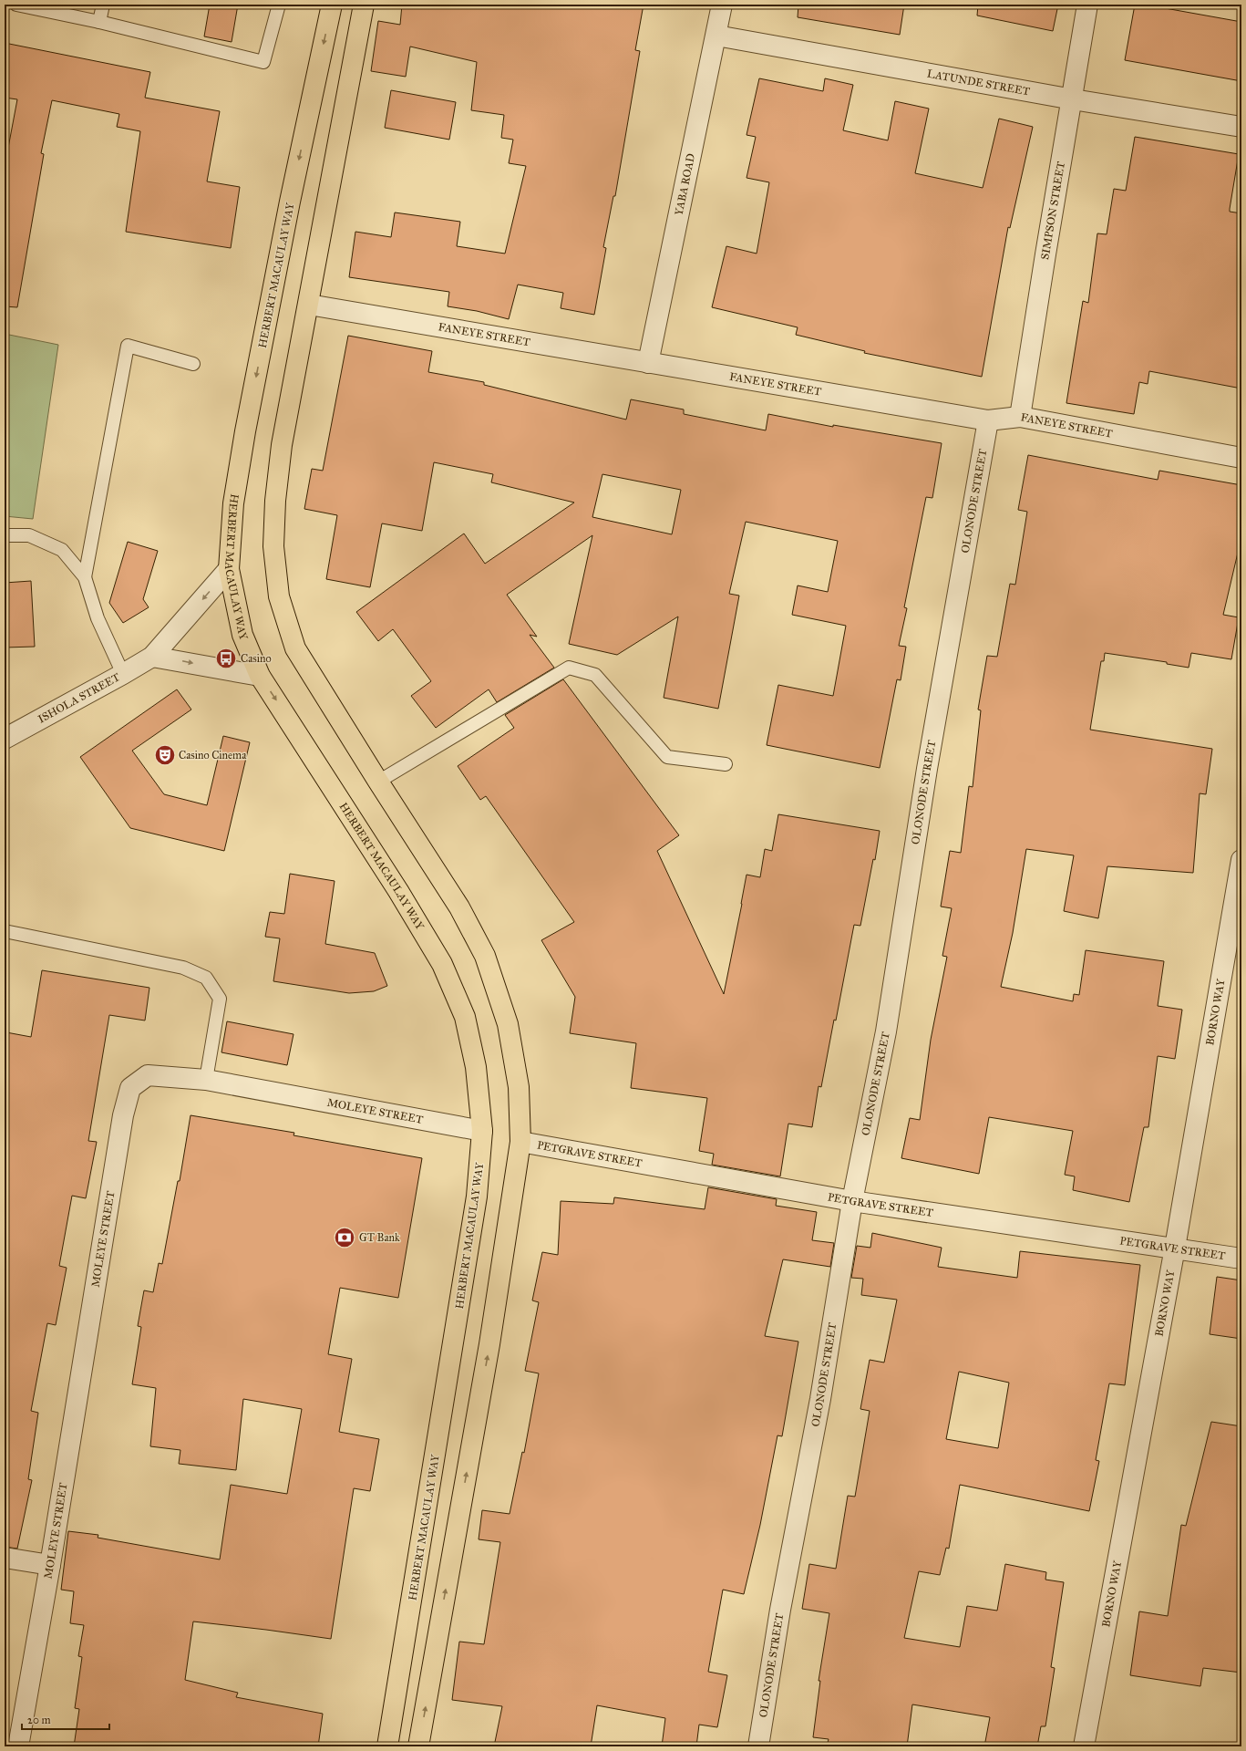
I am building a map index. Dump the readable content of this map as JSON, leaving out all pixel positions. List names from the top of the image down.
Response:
{
  "streets": {
    "highway": ["HERBERT MACAULAY WAY"],
    "street": [
      "LATUNDE STREET",
      "YABA ROAD",
      "SIMPSON STREET",
      "FANEYE STREET",
      "OLONODE STREET",
      "ISHOLA STREET",
      "BORNO WAY",
      "MOLEYE STREET",
      "PETGRAVE STREET"
    ]
  },
  "crossings": [
    ["LATUNDE STREET", "YABA ROAD"],
    ["LATUNDE STREET", "SIMPSON STREET"],
    ["YABA ROAD", "FANEYE STREET"],
    ["SIMPSON STREET", "FANEYE STREET"],
    ["HERBERT MACAULAY WAY", "ISHOLA STREET"],
    ["HERBERT MACAULAY WAY", "MOLEYE STREET"],
    ["FANEYE STREET", "OLONODE STREET"],
    ["OLONODE STREET", "PETGRAVE STREET"],
    ["BORNO WAY", "PETGRAVE STREET"]
  ],
  "one_way": ["ISHOLA STREET"],
  "places": {
    "bus stop": ["Casino"],
    "theatre": ["Casino Cinema"],
    "bank": ["GT Bank"]
  },
  "scale_bar": "20 m"
}
